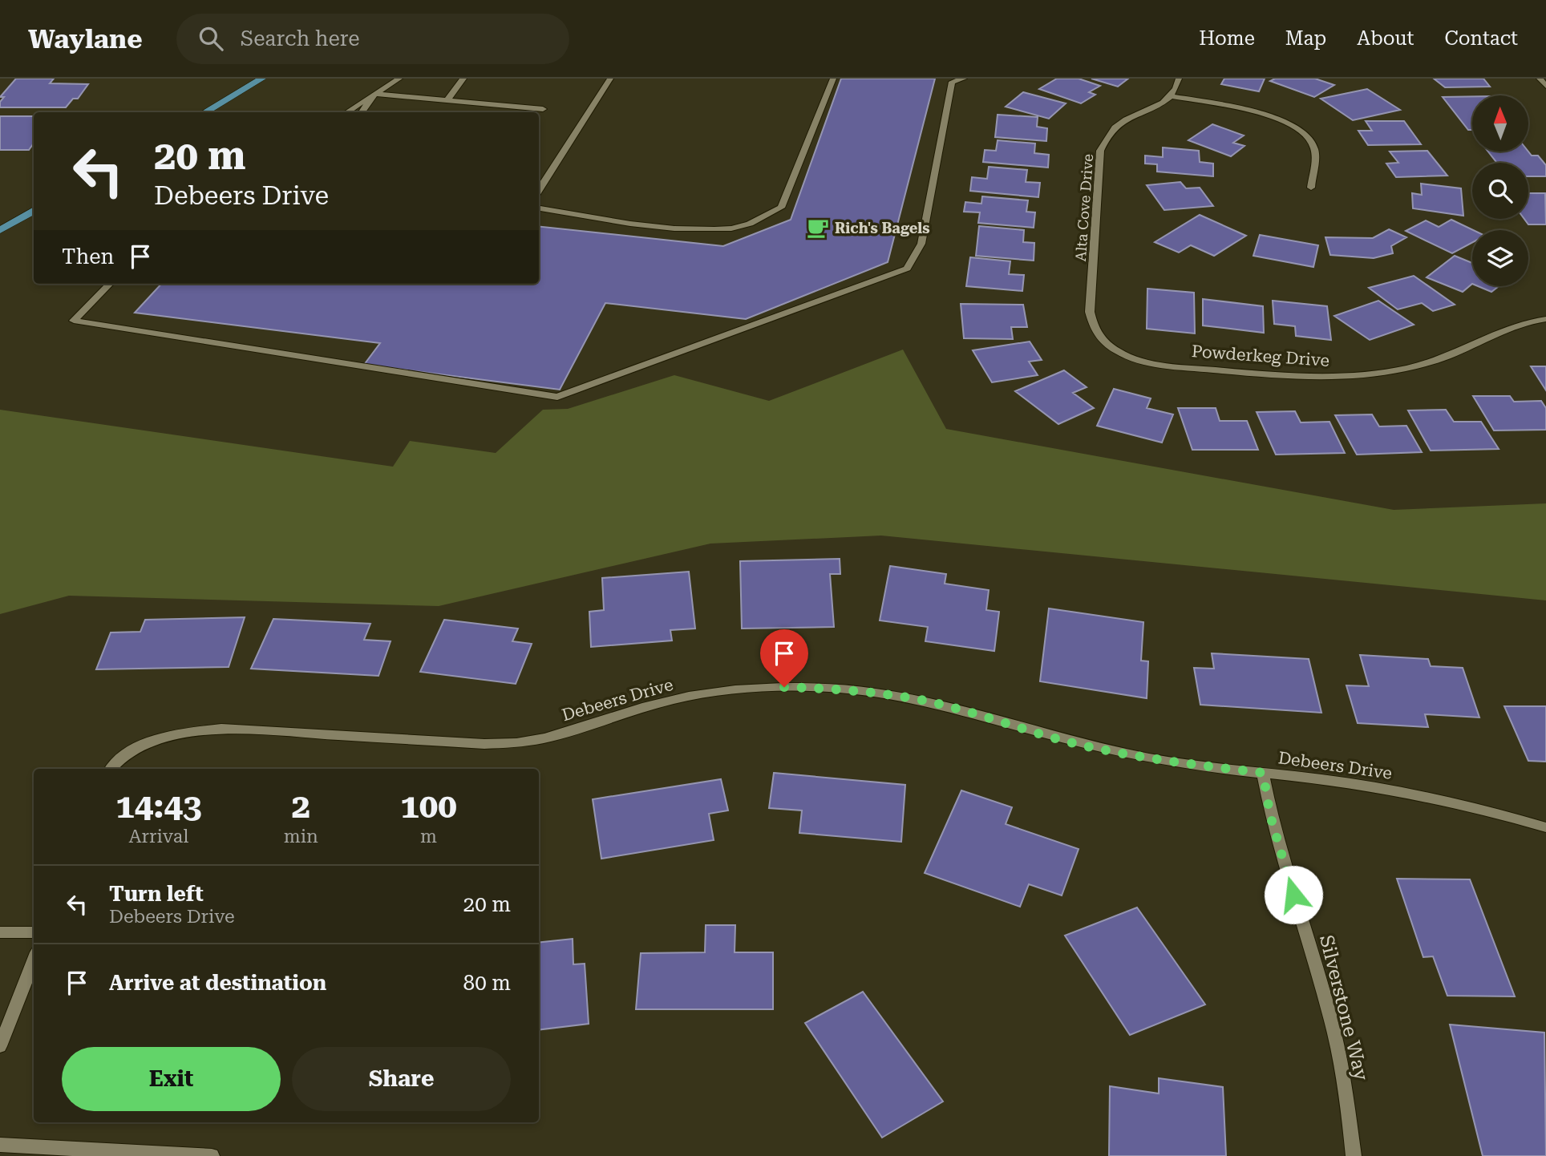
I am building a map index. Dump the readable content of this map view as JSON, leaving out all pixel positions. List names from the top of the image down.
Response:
{
  "streets": {
    "street": [
      "Alta Cove Drive",
      "Powderkeg Drive",
      "Debeers Drive",
      "Silverstone Way"
    ]
  },
  "crossings": [
    ["Alta Cove Drive", "Powderkeg Drive"],
    ["Debeers Drive", "Silverstone Way"]
  ],
  "places": {
    "cafe": ["Rich's Bagels"]
  },
  "north": "top",
  "page": {
    "header": "Waylane",
    "search": "Search here",
    "nav": [
      "Home",
      "Map",
      "About",
      "Contact"
    ],
    "turn": ["20 m", "Debeers Drive"],
    "then": "Then",
    "eta": [
      "14:43",
      "Arrival",
      "2",
      "min",
      "100",
      "m"
    ],
    "list": [
      {
        "name": "Turn left",
        "note": "Debeers Drive",
        "value": "20 m"
      },
      {
        "name": "Arrive at destination",
        "value": "80 m"
      }
    ],
    "buttons": ["Exit", "Share"]
  }
}
